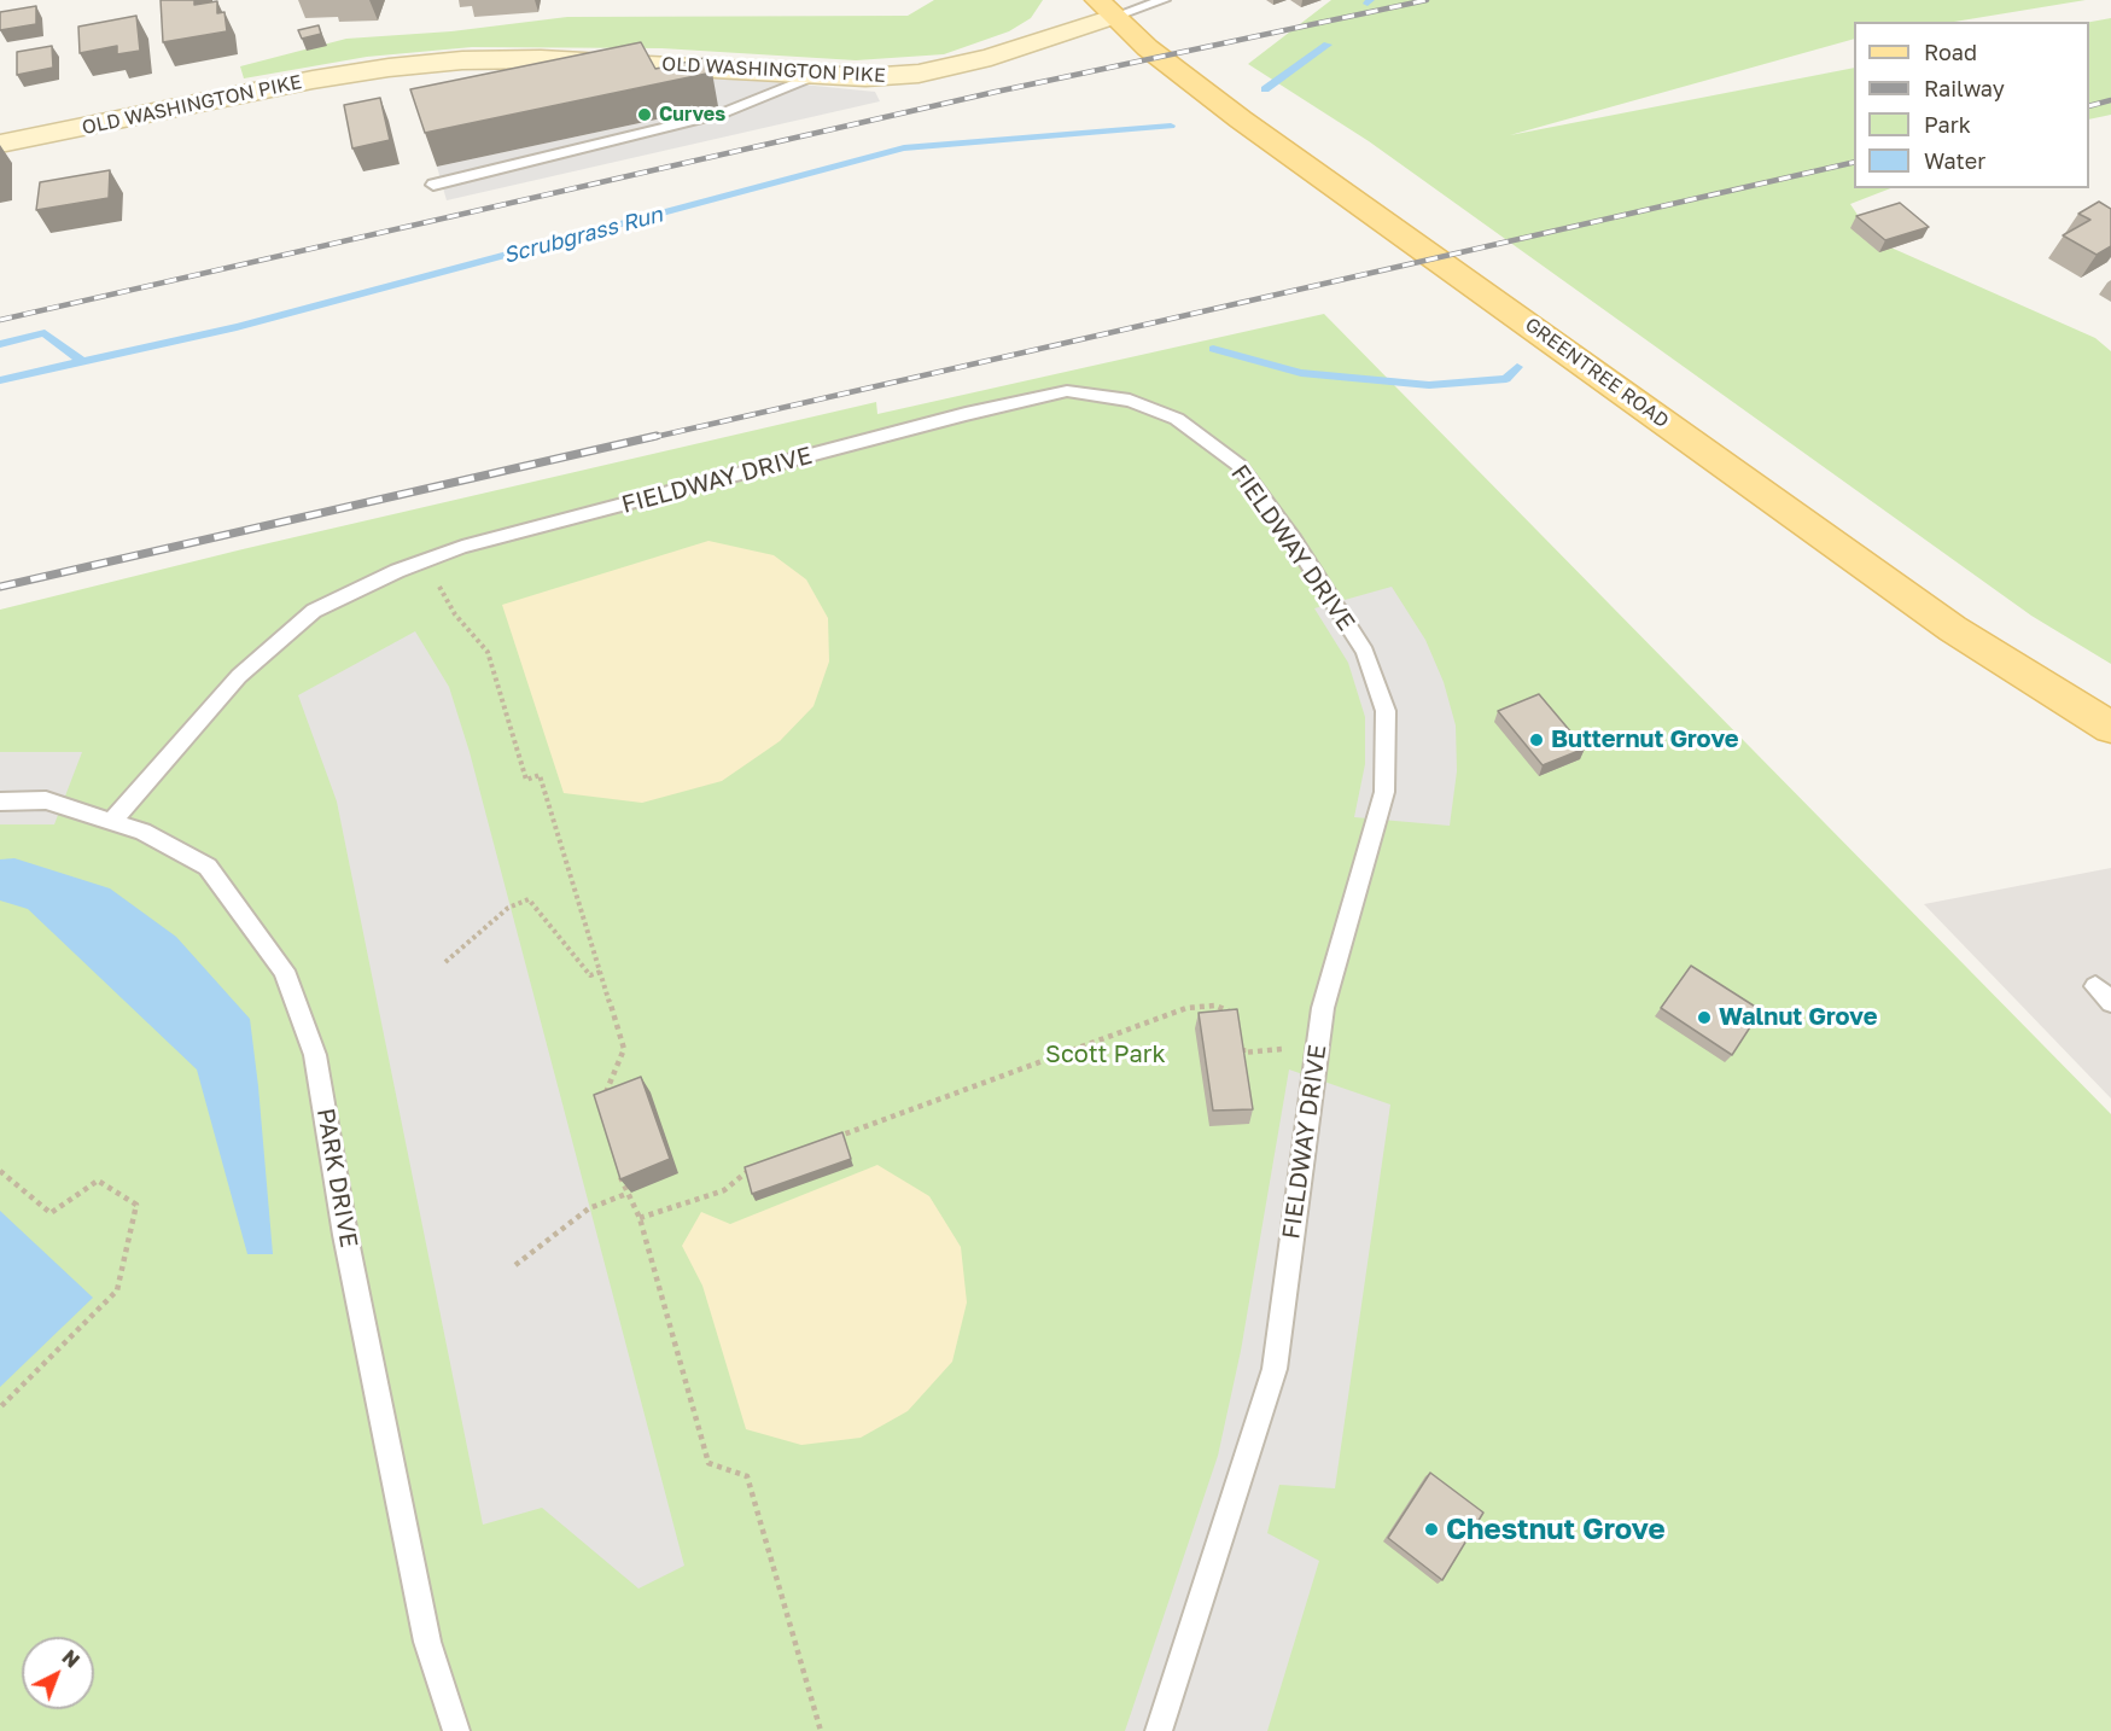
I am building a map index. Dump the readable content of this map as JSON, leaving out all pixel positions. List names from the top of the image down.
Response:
{
  "streets": {
    "main road": ["GREENTREE ROAD"],
    "street": ["OLD WASHINGTON PIKE"],
    "lane": ["FIELDWAY DRIVE", "PARK DRIVE"]
  },
  "crossings": [
    ["OLD WASHINGTON PIKE", "GREENTREE ROAD"],
    ["FIELDWAY DRIVE", "PARK DRIVE"]
  ],
  "water": ["Scrubgrass Run"],
  "parks": ["Scott Park"],
  "places": [
    "Curves",
    "Butternut Grove",
    "Walnut Grove",
    "Chestnut Grove"
  ],
  "legend": [
    "Road",
    "Railway",
    "Park",
    "Water"
  ],
  "north": "top right"
}
